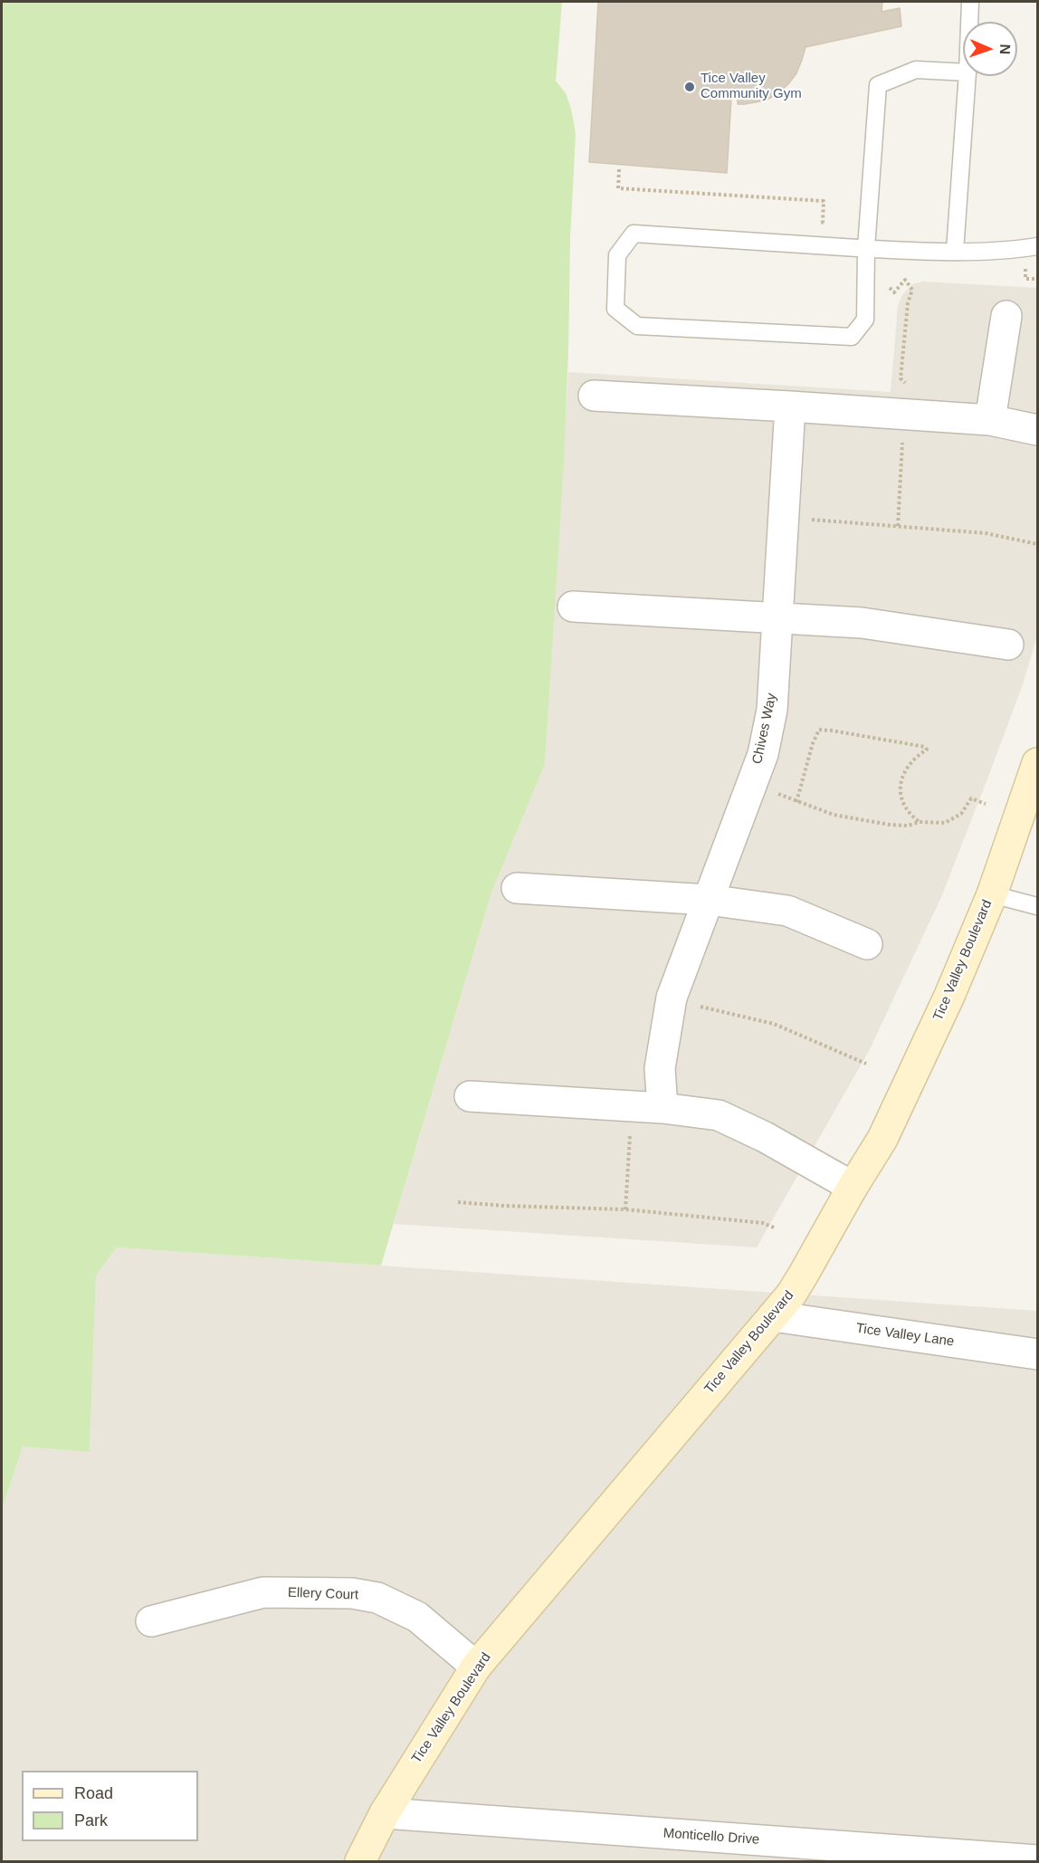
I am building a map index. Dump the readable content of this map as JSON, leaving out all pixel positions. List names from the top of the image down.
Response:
{
  "streets": {
    "street": [
      "Chives Way",
      "Tice Valley Boulevard",
      "Tice Valley Lane",
      "Ellery Court",
      "Monticello Drive"
    ]
  },
  "crossings": [
    ["Tice Valley Boulevard", "Tice Valley Lane"],
    ["Tice Valley Boulevard", "Ellery Court"],
    ["Tice Valley Boulevard", "Monticello Drive"]
  ],
  "places": ["Tice Valley Community Gym"],
  "legend": ["Road", "Park"],
  "north": "right"
}
